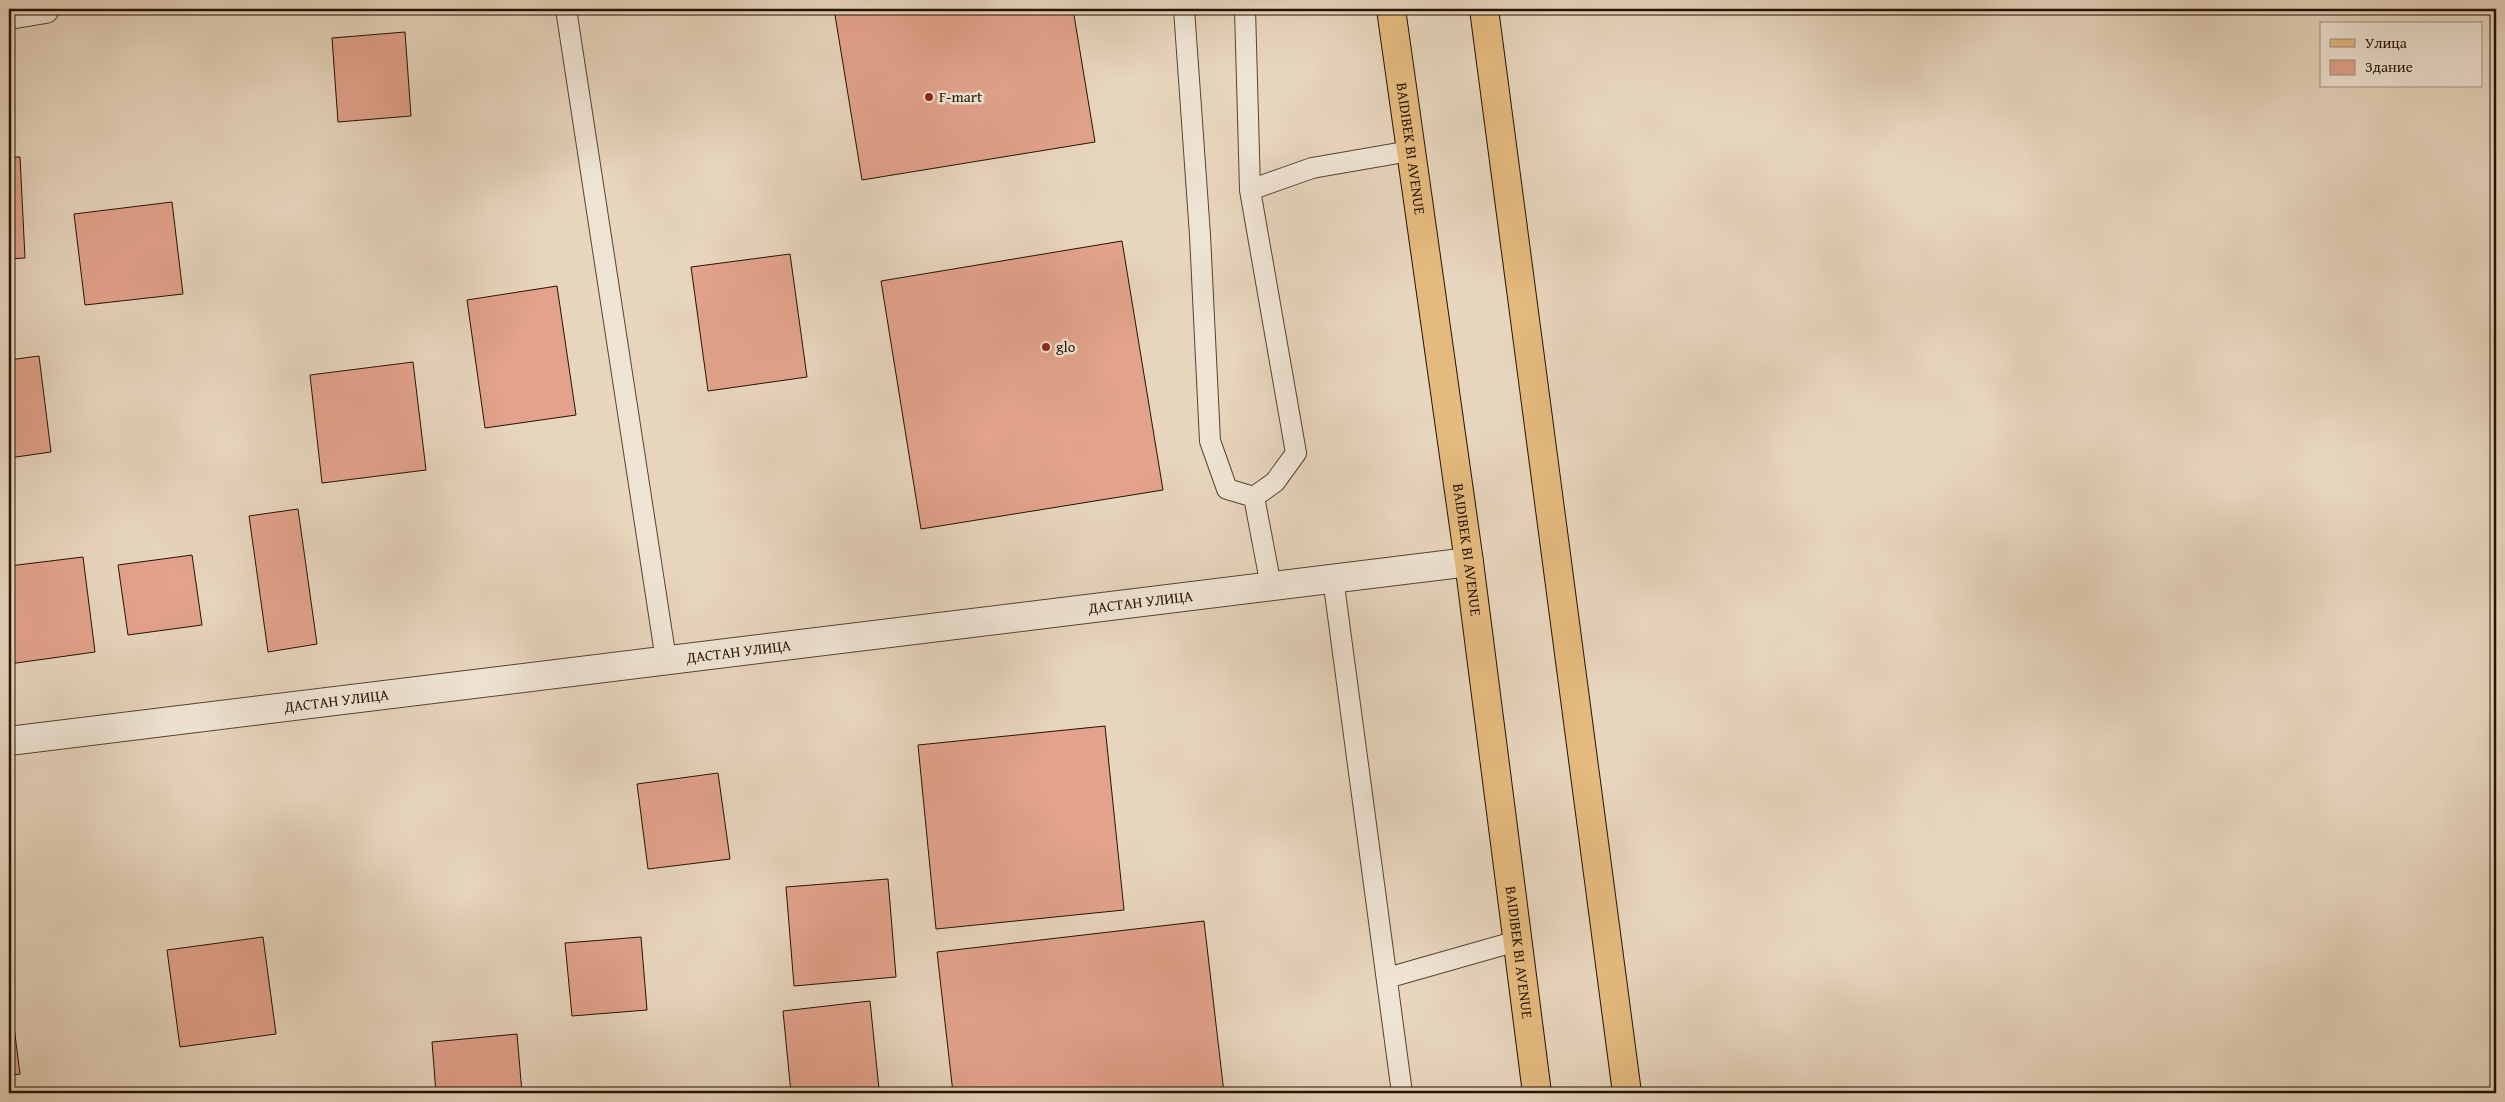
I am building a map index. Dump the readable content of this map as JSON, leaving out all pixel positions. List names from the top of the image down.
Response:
{
  "streets": {
    "main road": ["BAIDIBEK BI AVENUE"],
    "street": ["ДАСТАН УЛИЦА"]
  },
  "crossings": [
    ["BAIDIBEK BI AVENUE", "ДАСТАН УЛИЦА"]
  ],
  "places": ["F-mart", "glo"],
  "legend": ["Улица", "Здание"]
}
